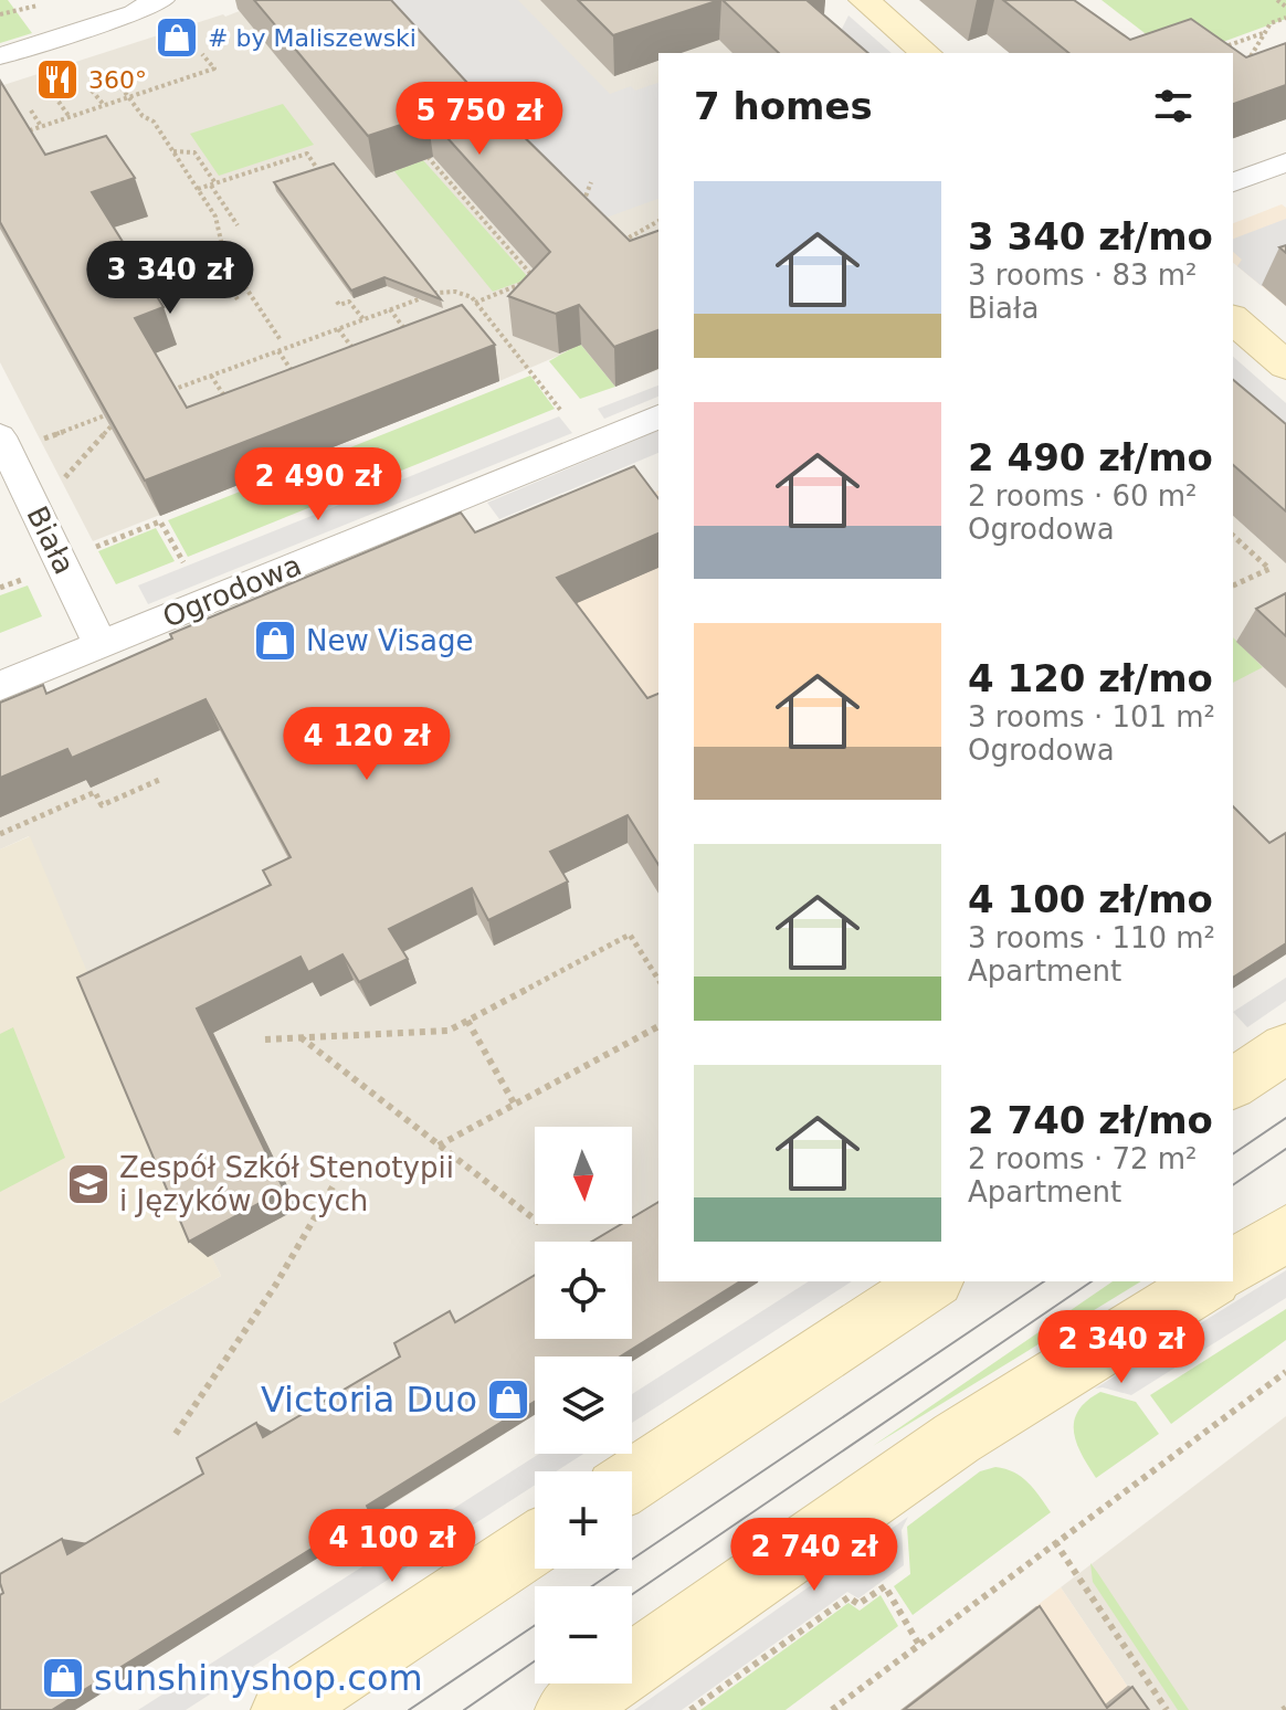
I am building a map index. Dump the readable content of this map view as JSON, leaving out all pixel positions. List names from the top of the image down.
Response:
{
  "streets": {
    "street": ["Biała", "Ogrodowa"]
  },
  "crossings": [
    ["Biała", "Ogrodowa"]
  ],
  "places": {
    "shop": [
      "# by Maliszewski",
      "New Visage",
      "Victoria Duo",
      "sunshinyshop.com"
    ],
    "restaurant": ["360°"],
    "school or university": ["Zespół Szkół Stenotypii i Języków Obcych"]
  },
  "north": "bottom",
  "page": {
    "heading": "7 homes",
    "price": [
      "5 750 zł",
      "3 340 zł",
      "2 490 zł",
      "4 120 zł",
      "2 340 zł",
      "4 100 zł",
      "2 740 zł"
    ],
    "list": [
      {
        "name": "3 340 zł/mo",
        "note": "3 rooms · 83 m² · Biała"
      },
      {
        "name": "2 490 zł/mo",
        "note": "2 rooms · 60 m² · Ogrodowa"
      },
      {
        "name": "4 120 zł/mo",
        "note": "3 rooms · 101 m² · Ogrodowa"
      },
      {
        "name": "4 100 zł/mo",
        "note": "3 rooms · 110 m² · Apartment"
      },
      {
        "name": "2 740 zł/mo",
        "note": "2 rooms · 72 m² · Apartment"
      }
    ],
    "map_buttons": ["+", "−"]
  }
}
